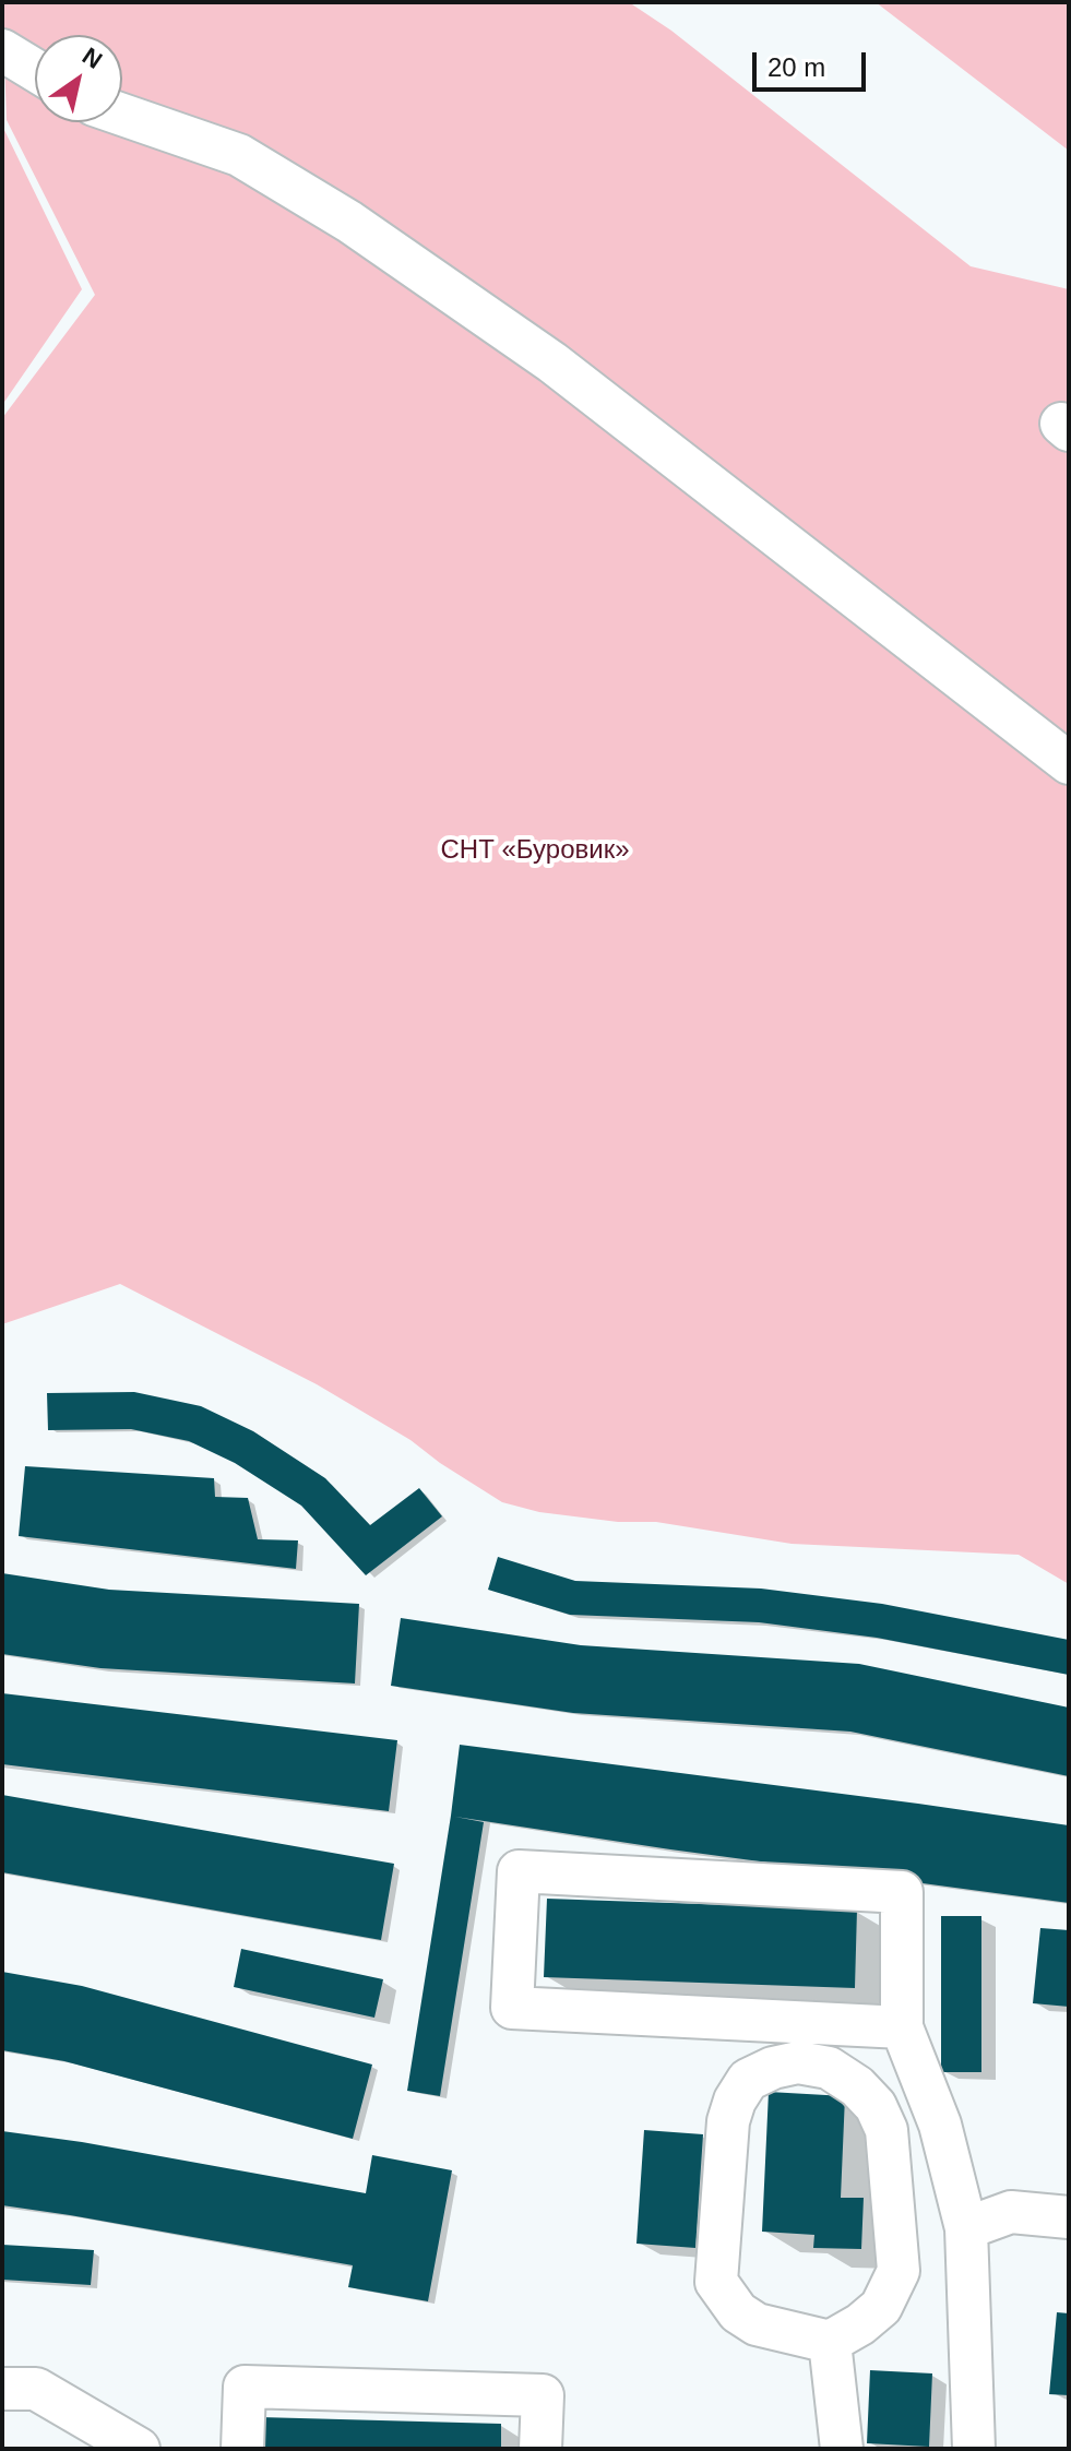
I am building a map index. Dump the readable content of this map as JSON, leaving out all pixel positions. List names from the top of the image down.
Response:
{
  "parks": ["СНТ «Буровик»"],
  "scale_bar": "20 m",
  "north": "top right"
}
